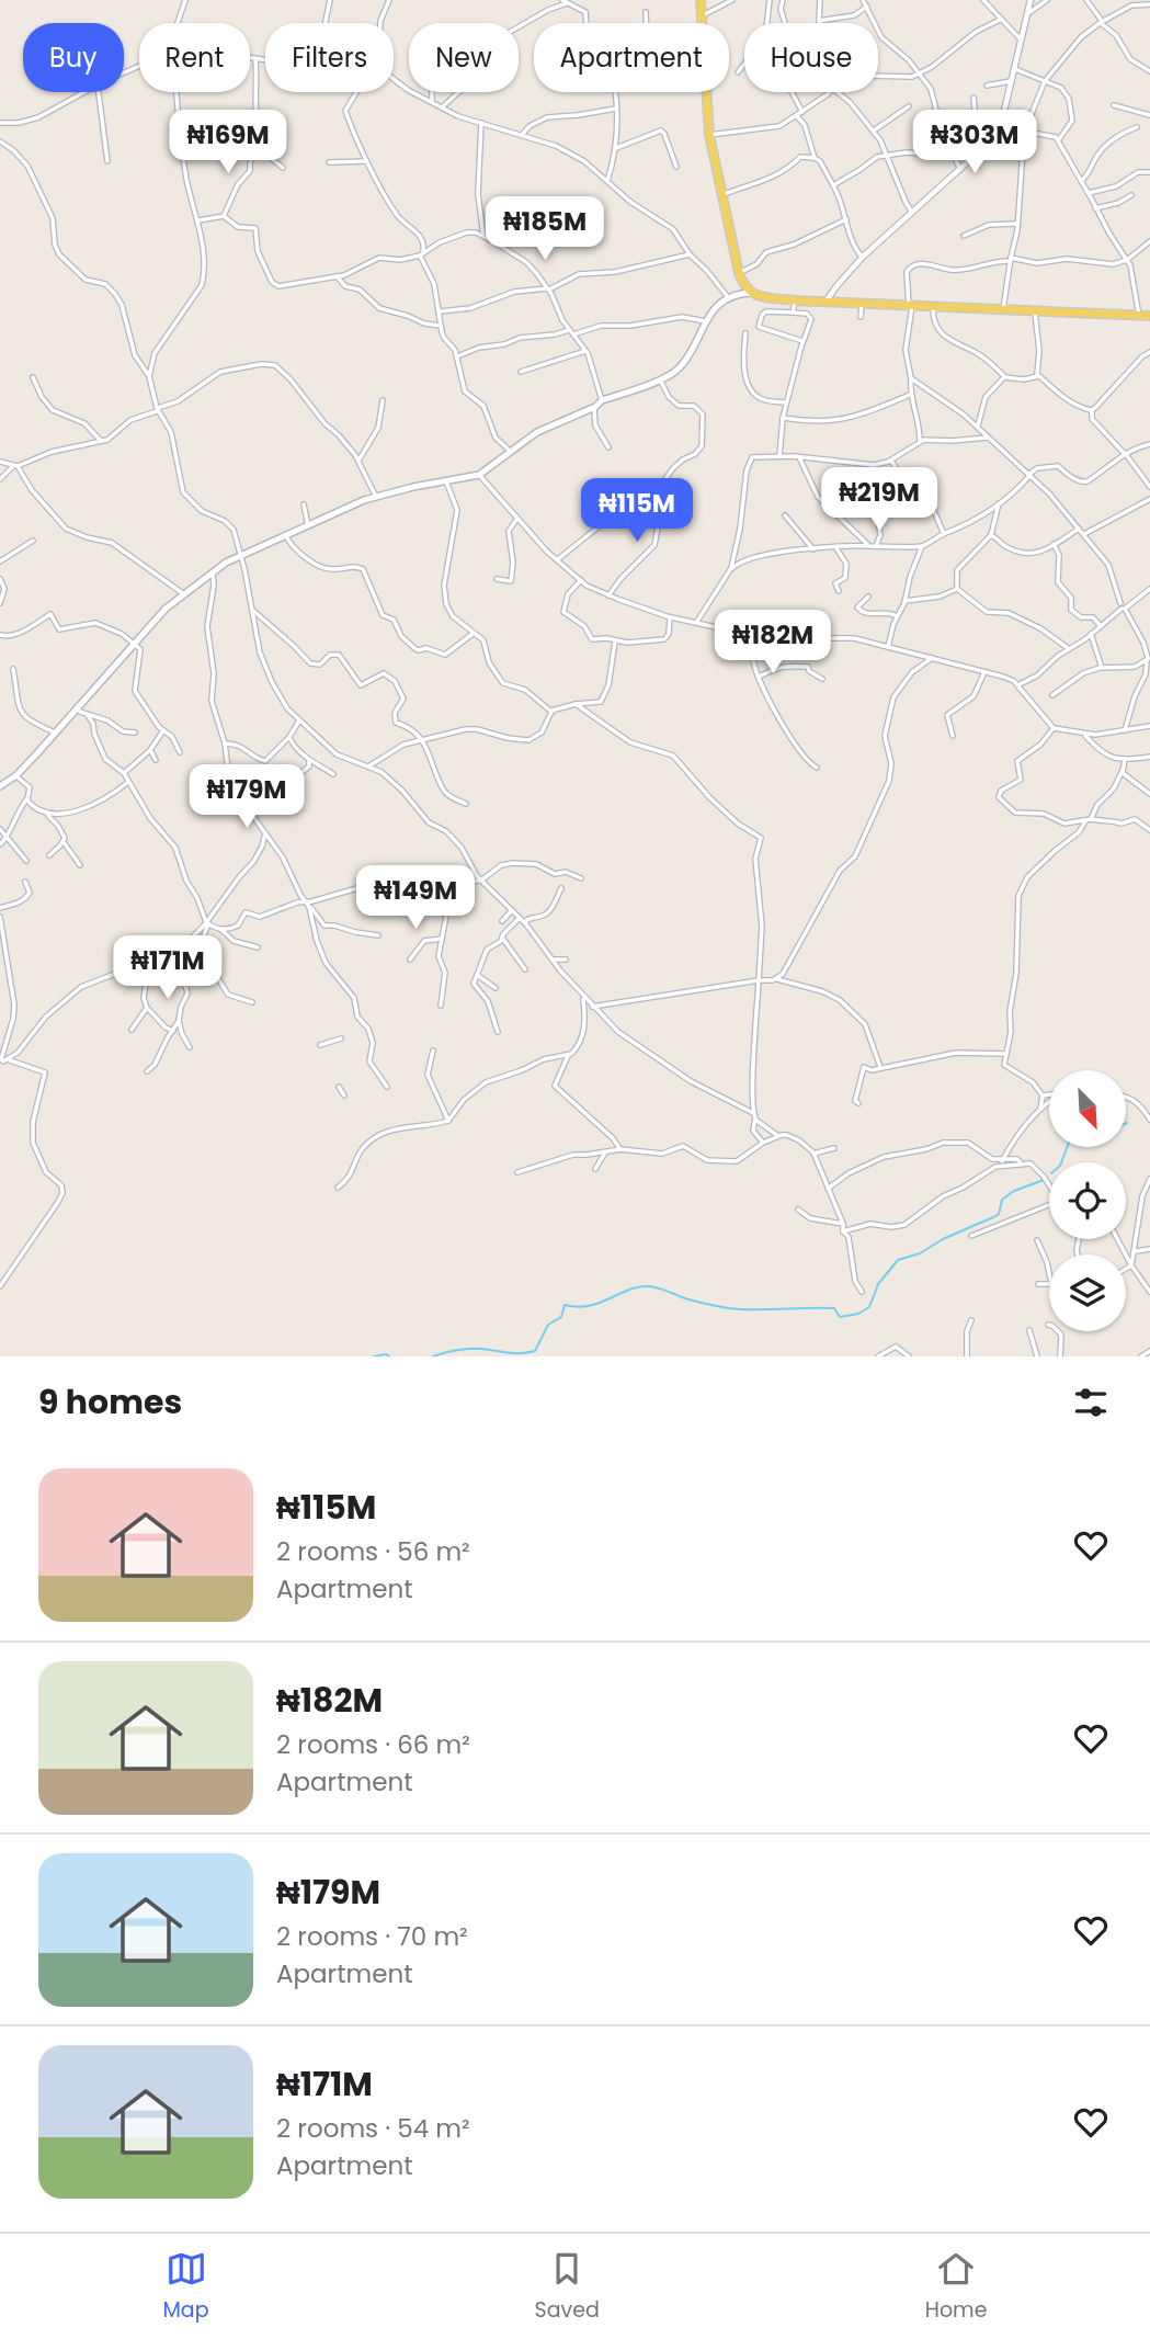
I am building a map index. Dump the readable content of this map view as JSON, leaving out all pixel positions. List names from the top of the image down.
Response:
{
  "north": "bottom right",
  "page": {
    "chip": [
      "Buy",
      "Rent",
      "Filters",
      "New",
      "Apartment",
      "House"
    ],
    "price": [
      "₦169M",
      "₦303M",
      "₦185M",
      "₦219M",
      "₦115M",
      "₦182M",
      "₦179M",
      "₦149M",
      "₦171M"
    ],
    "heading": "9 homes",
    "list": [
      {
        "name": "₦115M",
        "note": "2 rooms · 56 m² · Apartment"
      },
      {
        "name": "₦182M",
        "note": "2 rooms · 66 m² · Apartment"
      },
      {
        "name": "₦179M",
        "note": "2 rooms · 70 m² · Apartment"
      },
      {
        "name": "₦171M",
        "note": "2 rooms · 54 m² · Apartment"
      }
    ],
    "tabs": ["Map", "Saved", "Home"]
  }
}
